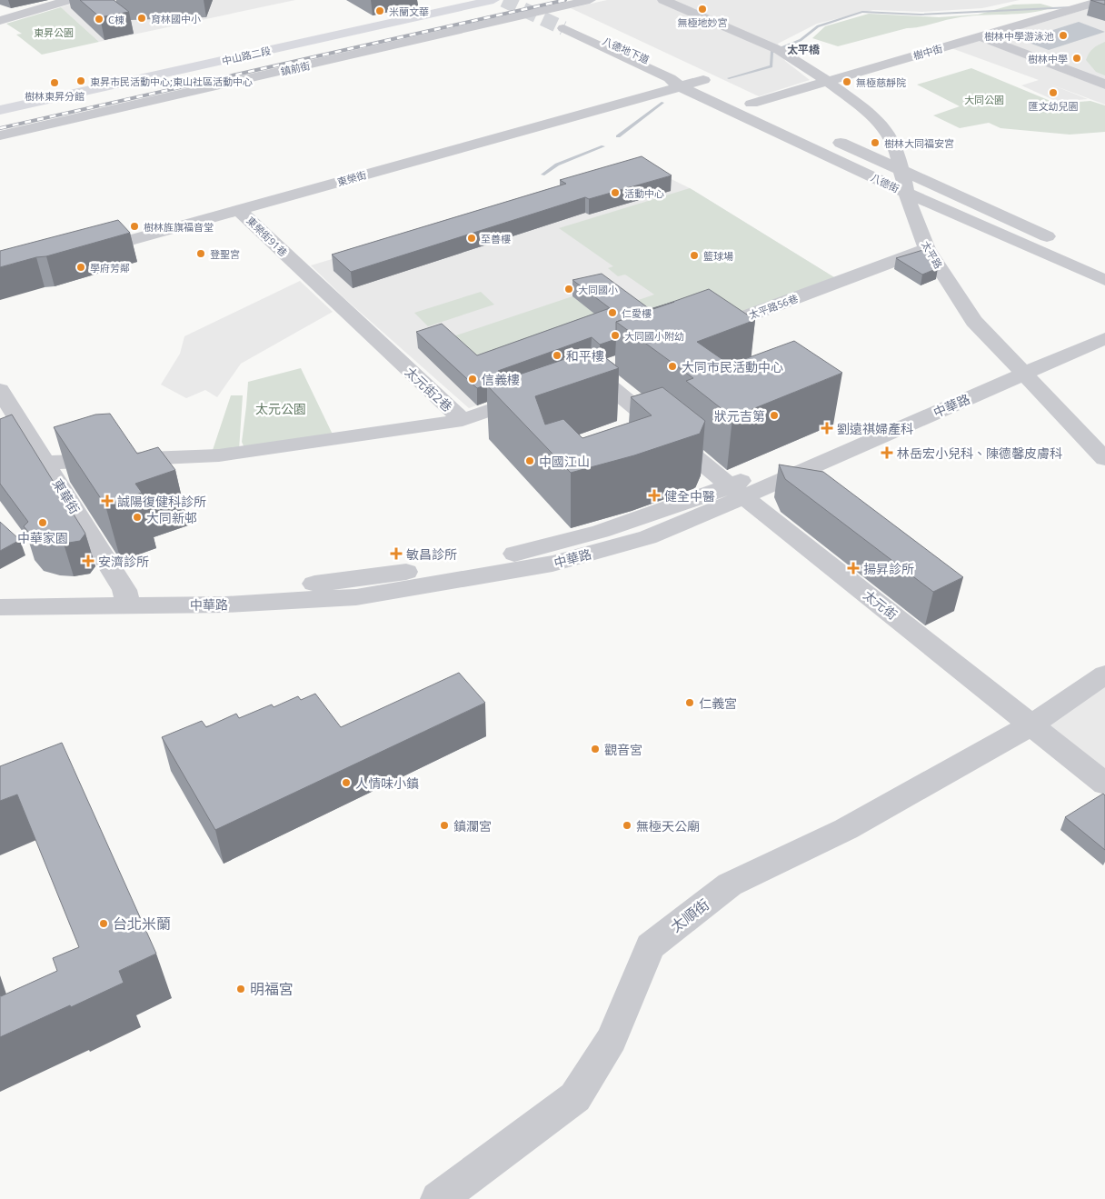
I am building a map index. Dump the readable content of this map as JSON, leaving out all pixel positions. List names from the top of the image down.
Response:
{
  "streets": {
    "main road": ["中山路二段"],
    "street": [
      "八德地下道",
      "樹中街",
      "鎮前街",
      "東榮街",
      "八德街",
      "東榮街91巷",
      "太平路",
      "太平路56巷",
      "太元街2巷",
      "中華路",
      "東華街",
      "太元街",
      "太順街"
    ]
  },
  "crossings": [
    ["八德地下道", "東榮街"],
    ["八德地下道", "八德街"],
    ["樹中街", "太平路"],
    ["東榮街", "八德街"],
    ["東榮街", "東榮街91巷"],
    ["八德街", "太平路"],
    ["東榮街91巷", "太元街2巷"],
    ["太平路", "太平路56巷"],
    ["太平路", "中華路"],
    ["中華路", "東華街"],
    ["中華路", "太元街"],
    ["太元街", "太順街"]
  ],
  "districts": ["太平橋"],
  "parks": ["東昇公園", "大同公園", "太元公園"],
  "places": {
    "other": [
      "無極地妙宮",
      "米蘭文華",
      "育林國中小",
      "C棟",
      "樹林中學游泳池",
      "樹林中學",
      "東昇市民活動中心;東山社區活動中心",
      "無極慈靜院",
      "樹林東昇分館",
      "匯文幼兒園",
      "樹林大同福安宮",
      "活動中心",
      "樹林旌旗福音堂",
      "至善樓",
      "登聖宮",
      "籃球場",
      "學府芳鄰",
      "大同國小",
      "仁愛樓",
      "大同國小附幼",
      "和平樓",
      "大同市民活動中心",
      "信義樓",
      "狀元吉第",
      "中國江山",
      "大同新邨",
      "中華家園",
      "仁義宮",
      "觀音宮",
      "人情味小鎮",
      "鎮瀾宮",
      "無極天公廟",
      "台北米蘭",
      "明福宮"
    ],
    "health": [
      "劉遠祺婦產科",
      "林岳宏小兒科、陳德馨皮膚科",
      "健全中醫",
      "誠陽復健科診所",
      "敏昌診所",
      "安濟診所",
      "揚昇診所"
    ]
  }
}
